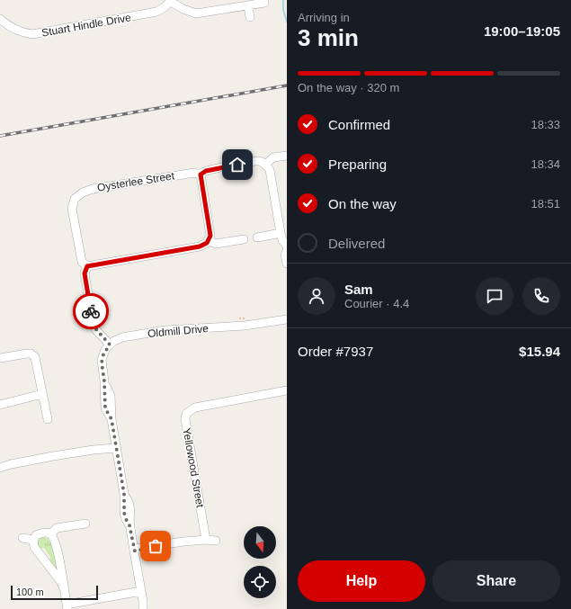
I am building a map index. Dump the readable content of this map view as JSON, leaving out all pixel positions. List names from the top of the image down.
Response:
{
  "streets": {
    "street": [
      "Stuart Hindle Drive",
      "Oysterlee Street",
      "Oldmill Drive",
      "Yellowood Street"
    ]
  },
  "crossings": [
    ["Oysterlee Street", "Oldmill Drive"]
  ],
  "scale_bar": "100 m",
  "north": "bottom",
  "page": {
    "heading": ["3 min", "Arriving in", "19:00–19:05"],
    "panel": [
      "Sam",
      "Courier · 4.4",
      "Order #7937",
      "$15.94"
    ],
    "bar": "On the way · 320 m",
    "list": [
      ["Confirmed", "18:33"],
      ["Preparing", "18:34"],
      ["On the way", "18:51"],
      "Delivered"
    ],
    "buttons": ["Help", "Share"],
    "scale": "100 m"
  }
}
